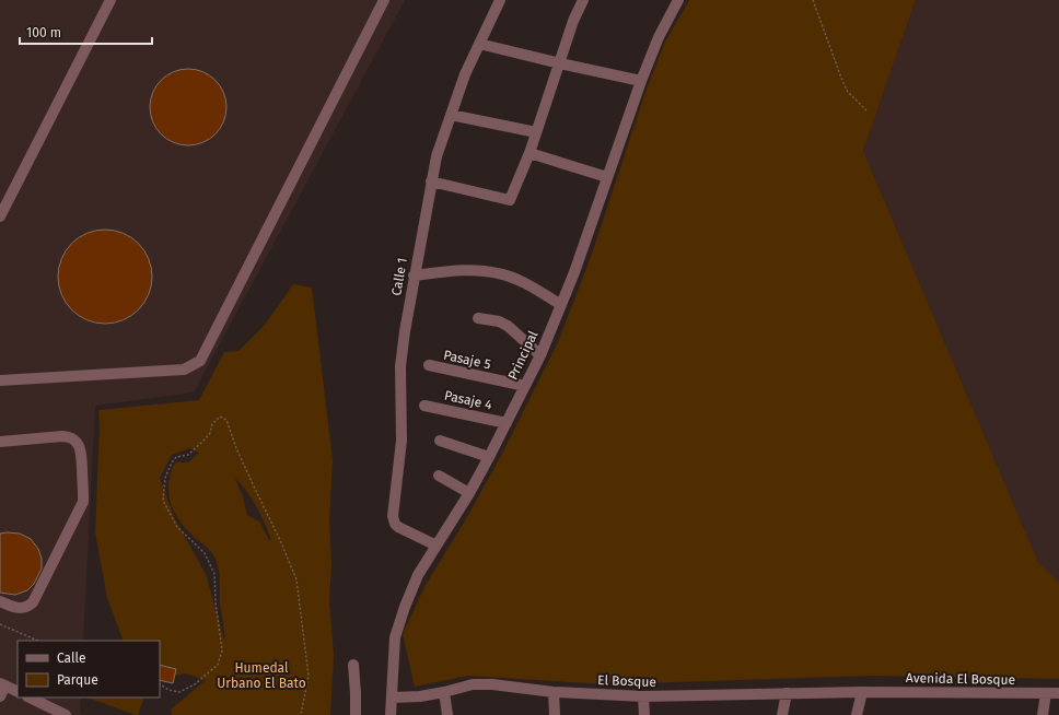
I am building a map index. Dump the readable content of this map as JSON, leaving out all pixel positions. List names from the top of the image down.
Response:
{
  "streets": {
    "street": [
      "Calle 1",
      "Principal",
      "Pasaje 5",
      "Pasaje 4",
      "Avenida El Bosque",
      "El Bosque"
    ]
  },
  "crossings": [
    ["Calle 1", "Principal"],
    ["Principal", "Pasaje 5"],
    ["Principal", "Pasaje 4"],
    ["Principal", "El Bosque"],
    ["Avenida El Bosque", "El Bosque"]
  ],
  "parks": ["Humedal Urbano El Bato"],
  "legend": ["Calle", "Parque"],
  "scale_bar": "100 m"
}
